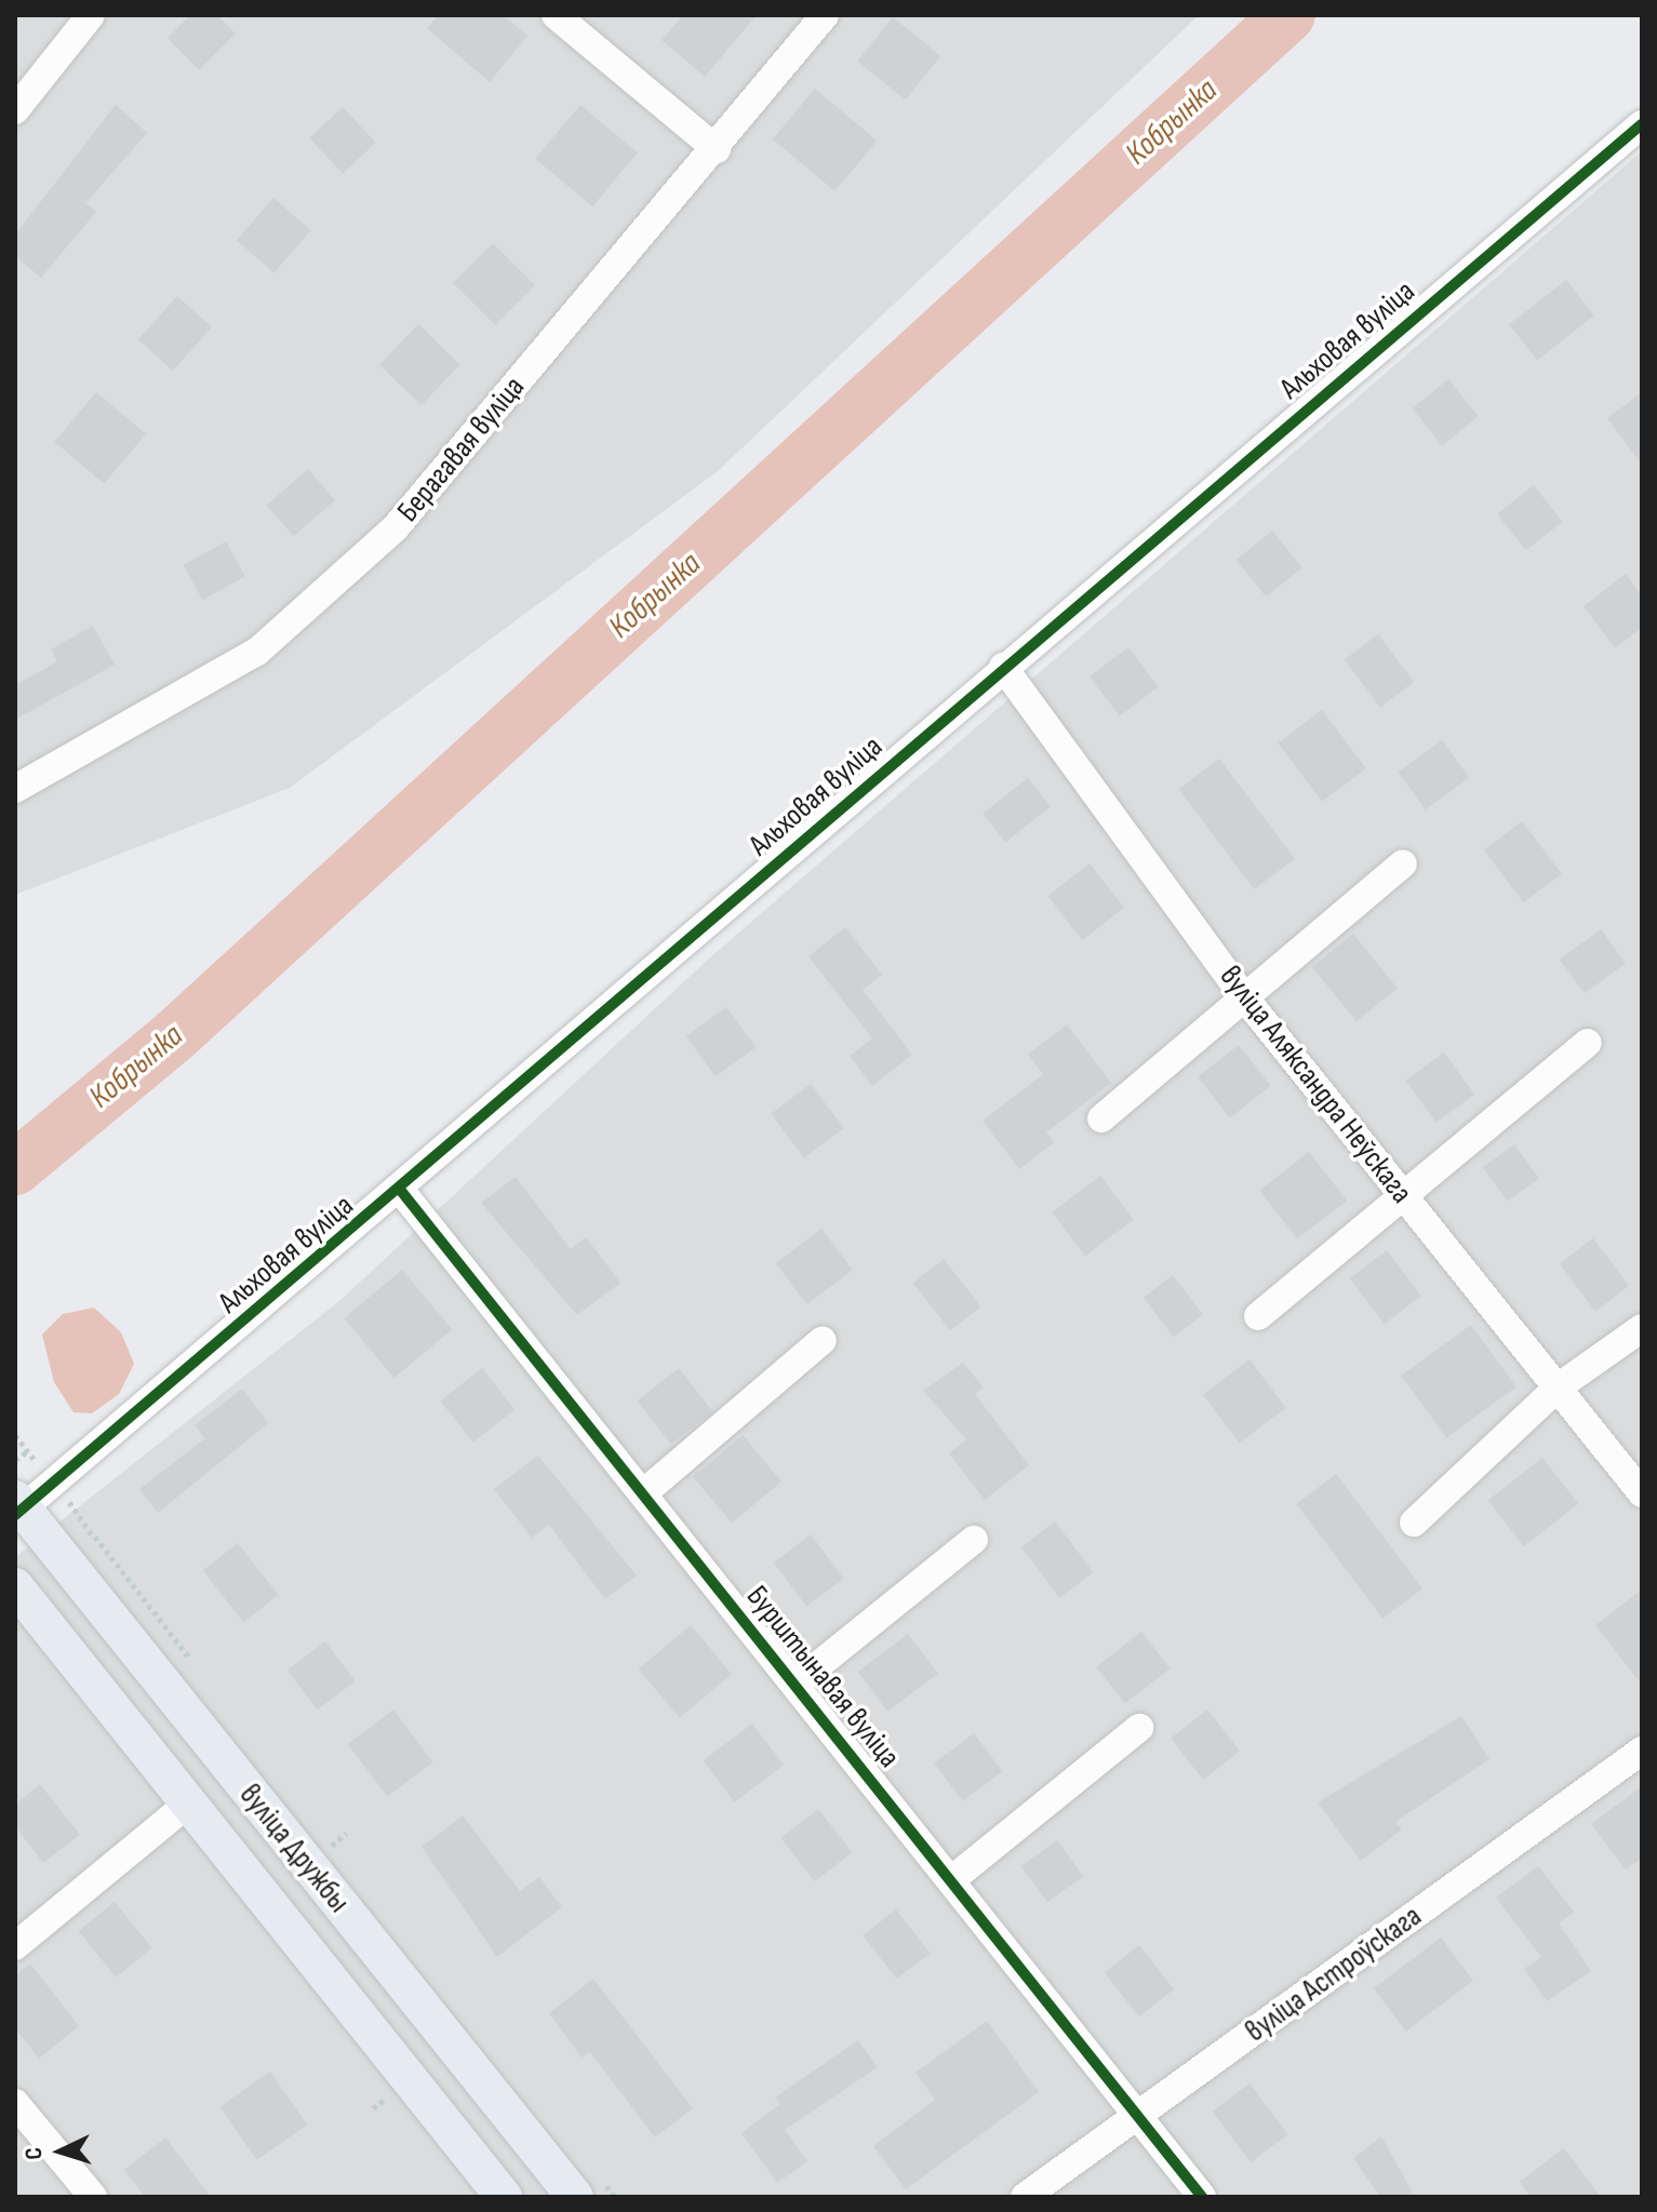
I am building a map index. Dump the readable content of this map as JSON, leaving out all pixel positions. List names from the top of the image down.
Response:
{
  "streets": {
    "main road": ["вуліца Дружбы"],
    "street": [
      "Альховая вуліца",
      "Берагавая вуліца",
      "вуліца Аляксандра Неўскага",
      "Бурштынавая вуліца",
      "вуліца Астроўскага"
    ]
  },
  "crossings": [
    ["Альховая вуліца", "вуліца Аляксандра Неўскага"],
    ["Альховая вуліца", "Бурштынавая вуліца"],
    ["Альховая вуліца", "вуліца Дружбы"],
    ["Бурштынавая вуліца", "вуліца Астроўскага"]
  ],
  "water": ["Кобрынка"],
  "north": "left"
}
